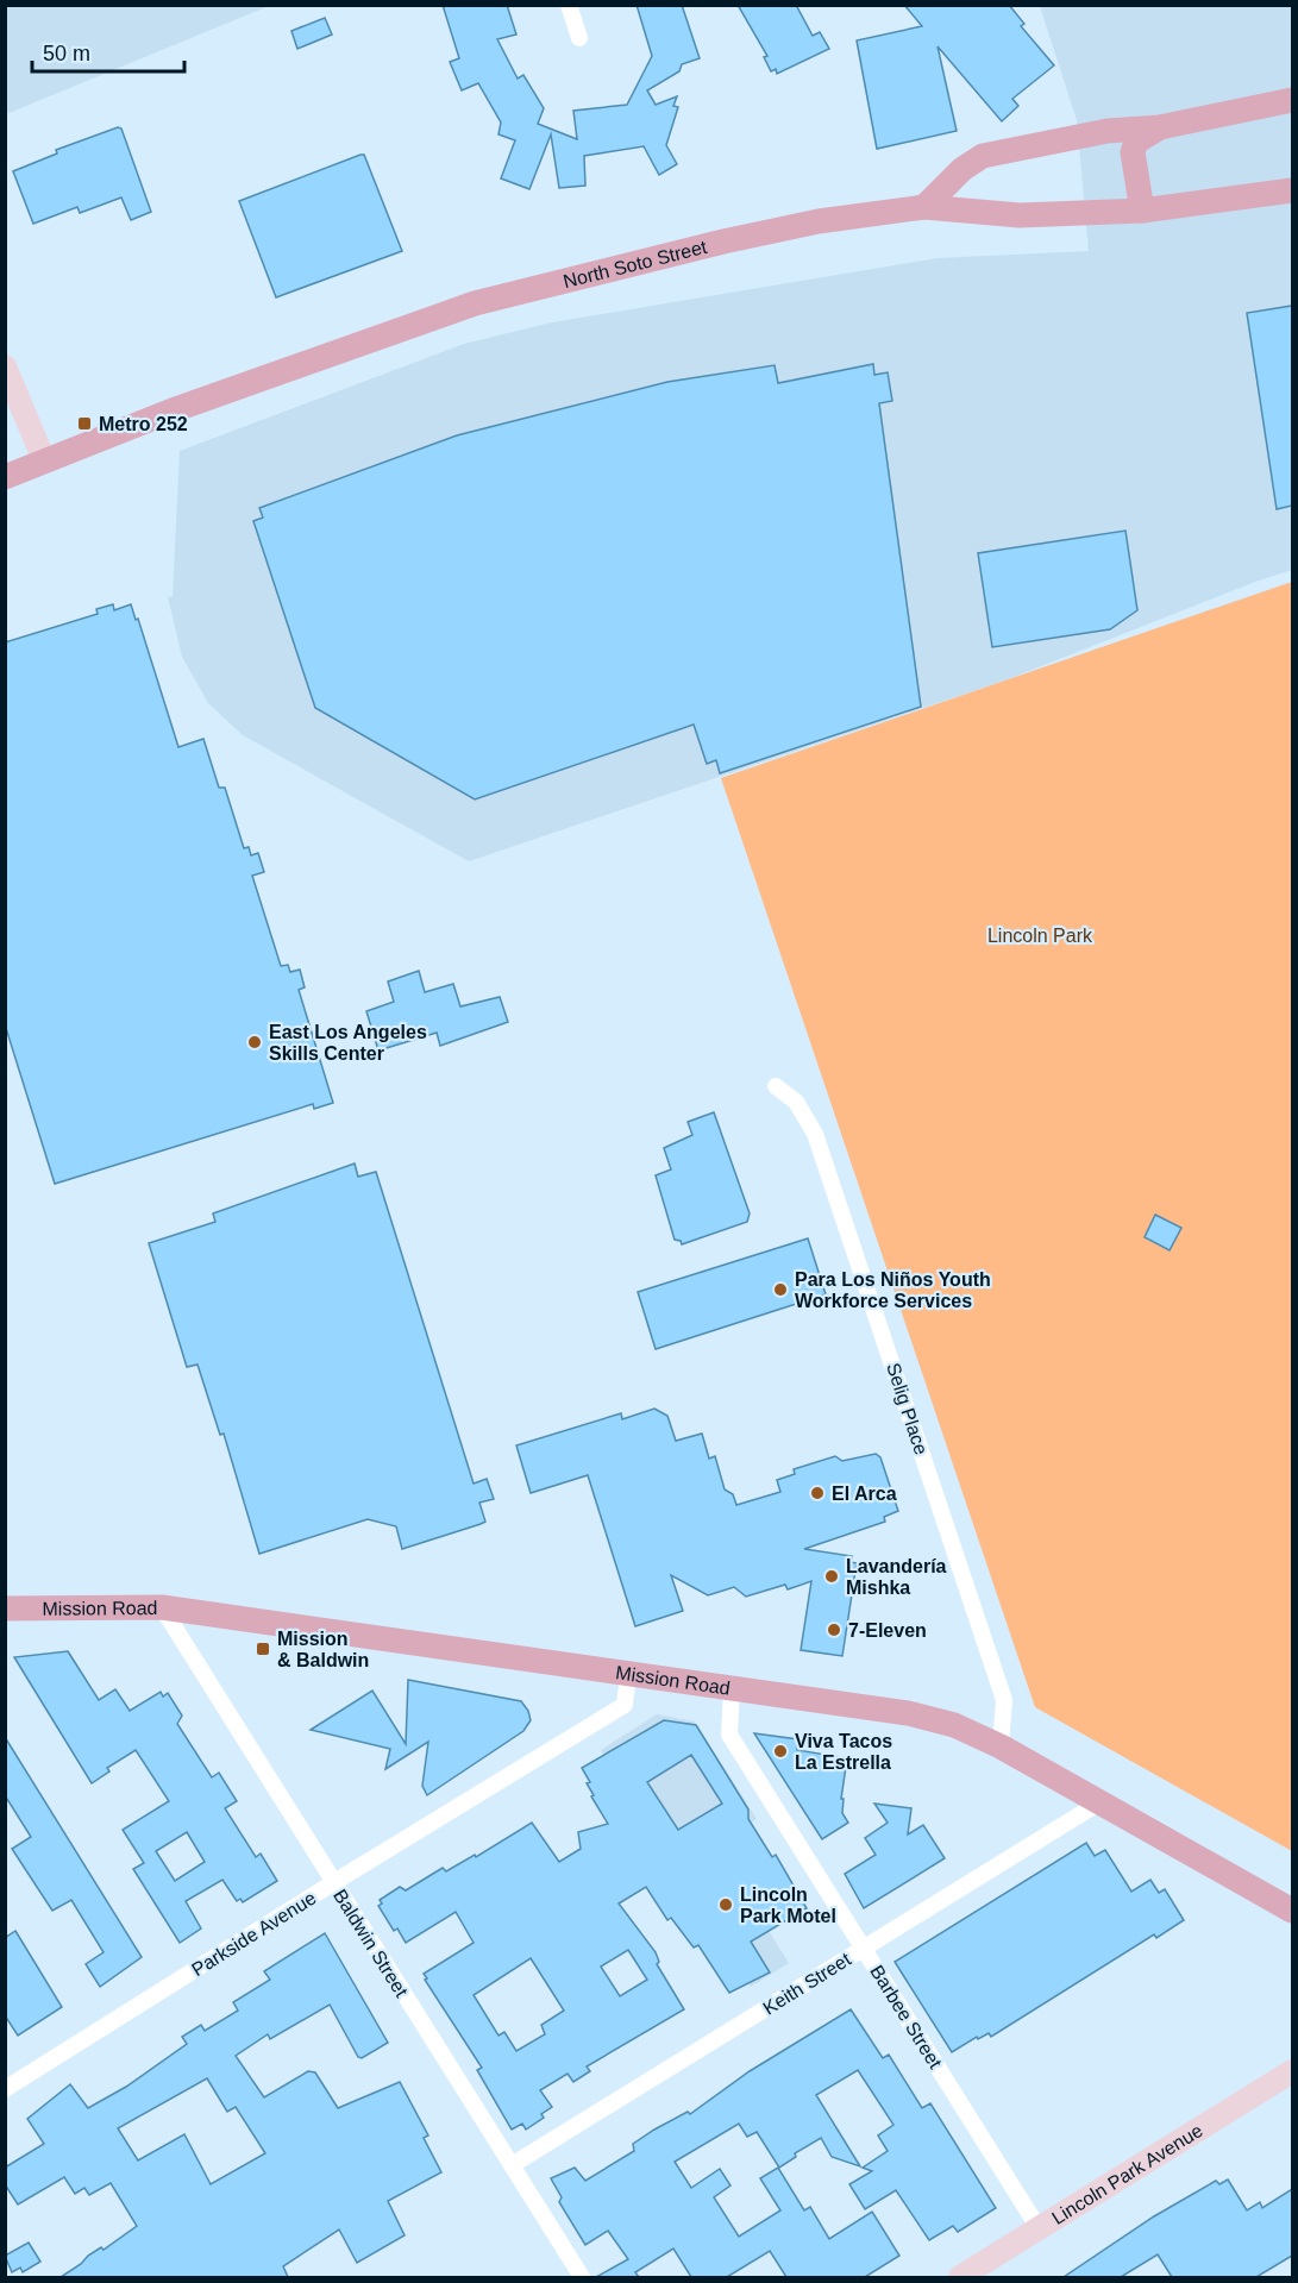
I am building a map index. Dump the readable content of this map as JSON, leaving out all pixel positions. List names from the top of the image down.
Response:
{
  "streets": {
    "main road": ["North Soto Street", "Mission Road"],
    "street": [
      "Selig Place",
      "Parkside Avenue",
      "Baldwin Street",
      "Keith Street",
      "Barbee Street",
      "Lincoln Park Avenue"
    ]
  },
  "crossings": [
    ["Selig Place", "Mission Road"],
    ["Mission Road", "Parkside Avenue"],
    ["Mission Road", "Baldwin Street"],
    ["Mission Road", "Keith Street"],
    ["Mission Road", "Barbee Street"],
    ["Parkside Avenue", "Baldwin Street"],
    ["Baldwin Street", "Keith Street"],
    ["Keith Street", "Barbee Street"],
    ["Barbee Street", "Lincoln Park Avenue"]
  ],
  "parks": ["Lincoln Park"],
  "places": {
    "transit": ["Metro 252", "Mission & Baldwin"],
    "other": [
      "East Los Angeles Skills Center",
      "Para Los Niños Youth Workforce Services",
      "El Arca",
      "Lavandería Mishka",
      "7-Eleven",
      "Viva Tacos La Estrella",
      "Lincoln Park Motel"
    ]
  },
  "scale_bar": "50 m"
}
